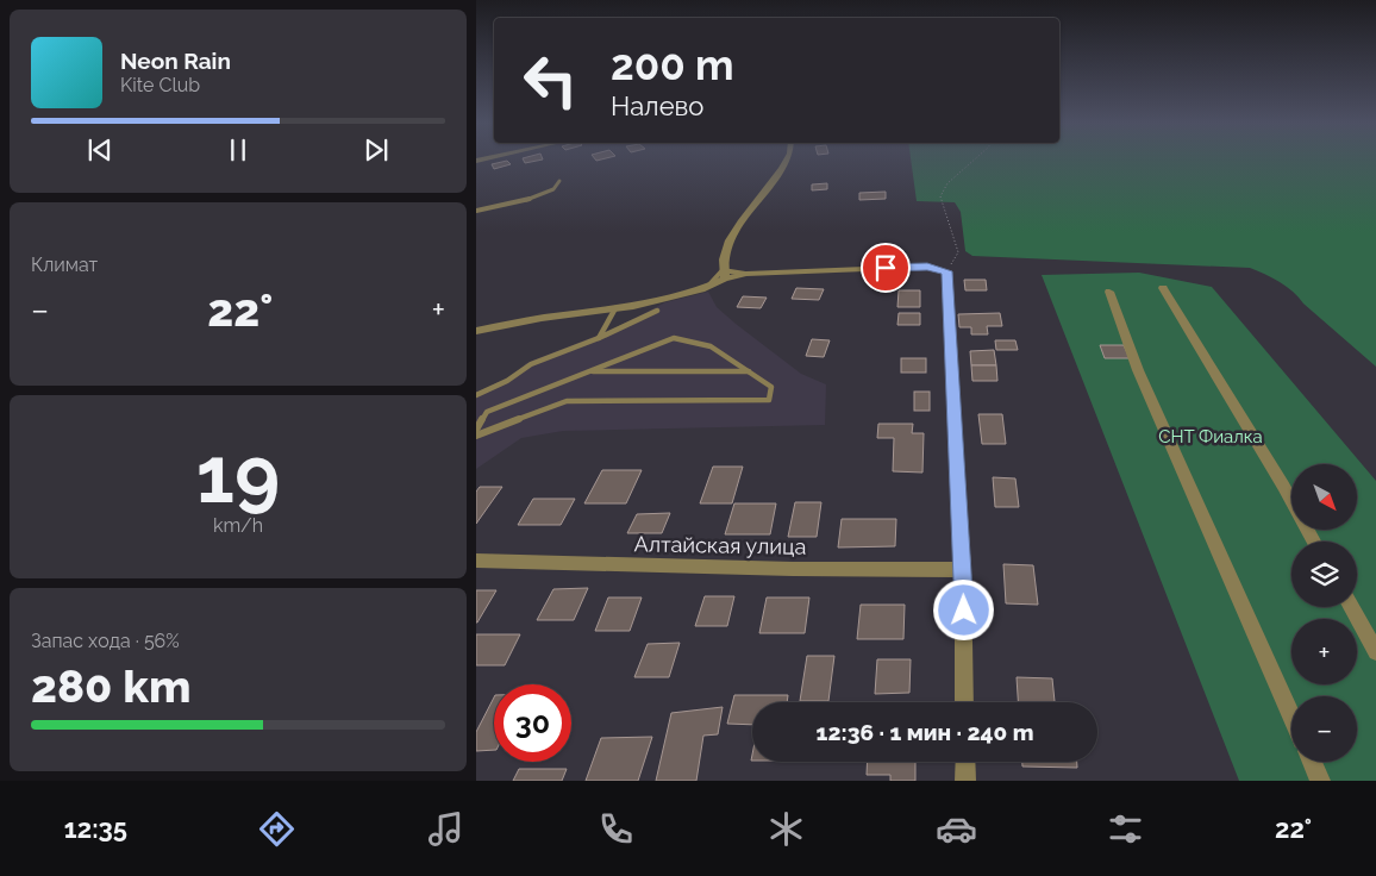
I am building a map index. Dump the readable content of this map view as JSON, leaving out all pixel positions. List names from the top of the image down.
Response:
{
  "streets": {
    "street": ["Алтайская улица"]
  },
  "parks": ["СНТ Фиалка"],
  "north": "bottom right",
  "page": {
    "turn": ["200 m", "Налево"],
    "song": ["Neon Rain", "Kite Club"],
    "tile": [
      "Климат",
      ["19", "km/h"],
      ["Запас хода · 56%", "280 km"]
    ],
    "heat": ["−", "22°", "+"],
    "map_buttons": ["+", "−"],
    "limit": "30",
    "trip": "12:36 · 1 мин · 240 m",
    "tabs": ["12:35", "22°"]
  }
}
